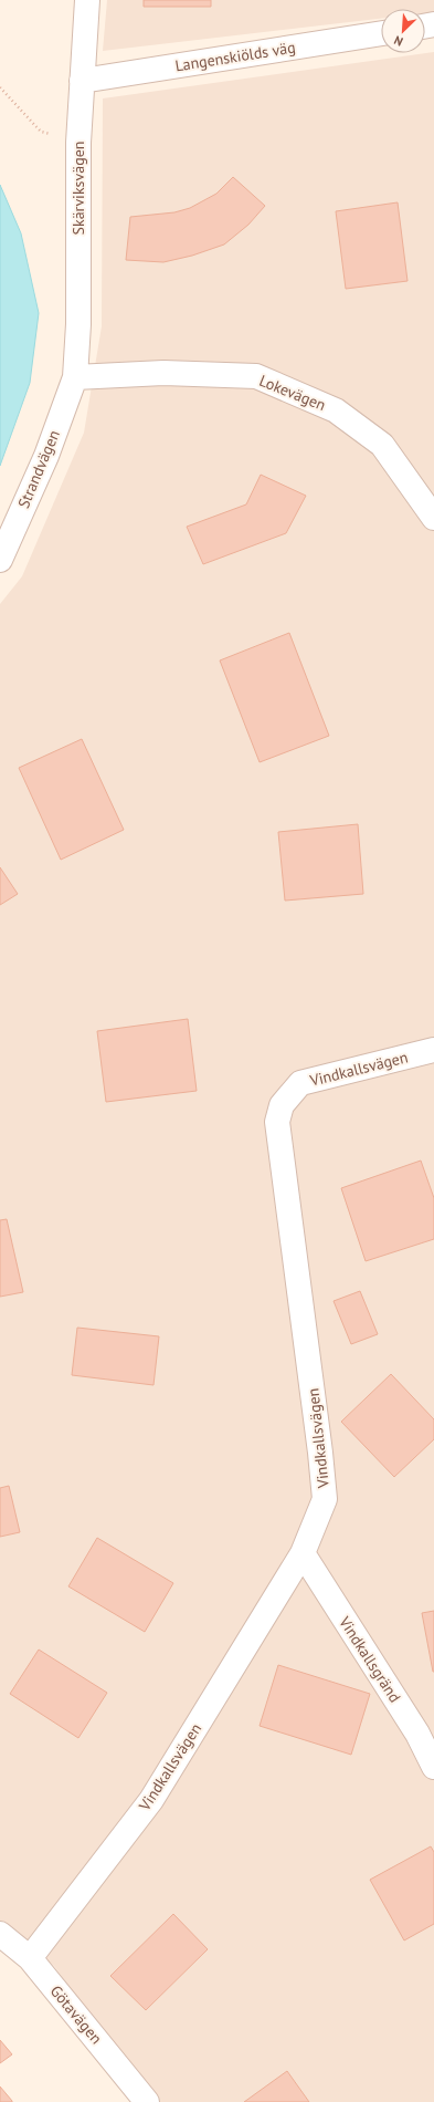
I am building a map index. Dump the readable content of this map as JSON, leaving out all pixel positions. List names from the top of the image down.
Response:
{
  "streets": {
    "street": [
      "Langenskiölds väg",
      "Skärviksvägen",
      "Lokevägen",
      "Strandvägen",
      "Vindkallsvägen",
      "Vindkallsgränd",
      "Götavägen"
    ]
  },
  "crossings": [
    ["Langenskiölds väg", "Skärviksvägen"],
    ["Skärviksvägen", "Lokevägen"],
    ["Skärviksvägen", "Strandvägen"],
    ["Lokevägen", "Strandvägen"],
    ["Vindkallsvägen", "Vindkallsgränd"],
    ["Vindkallsvägen", "Götavägen"]
  ],
  "north": "bottom left"
}
